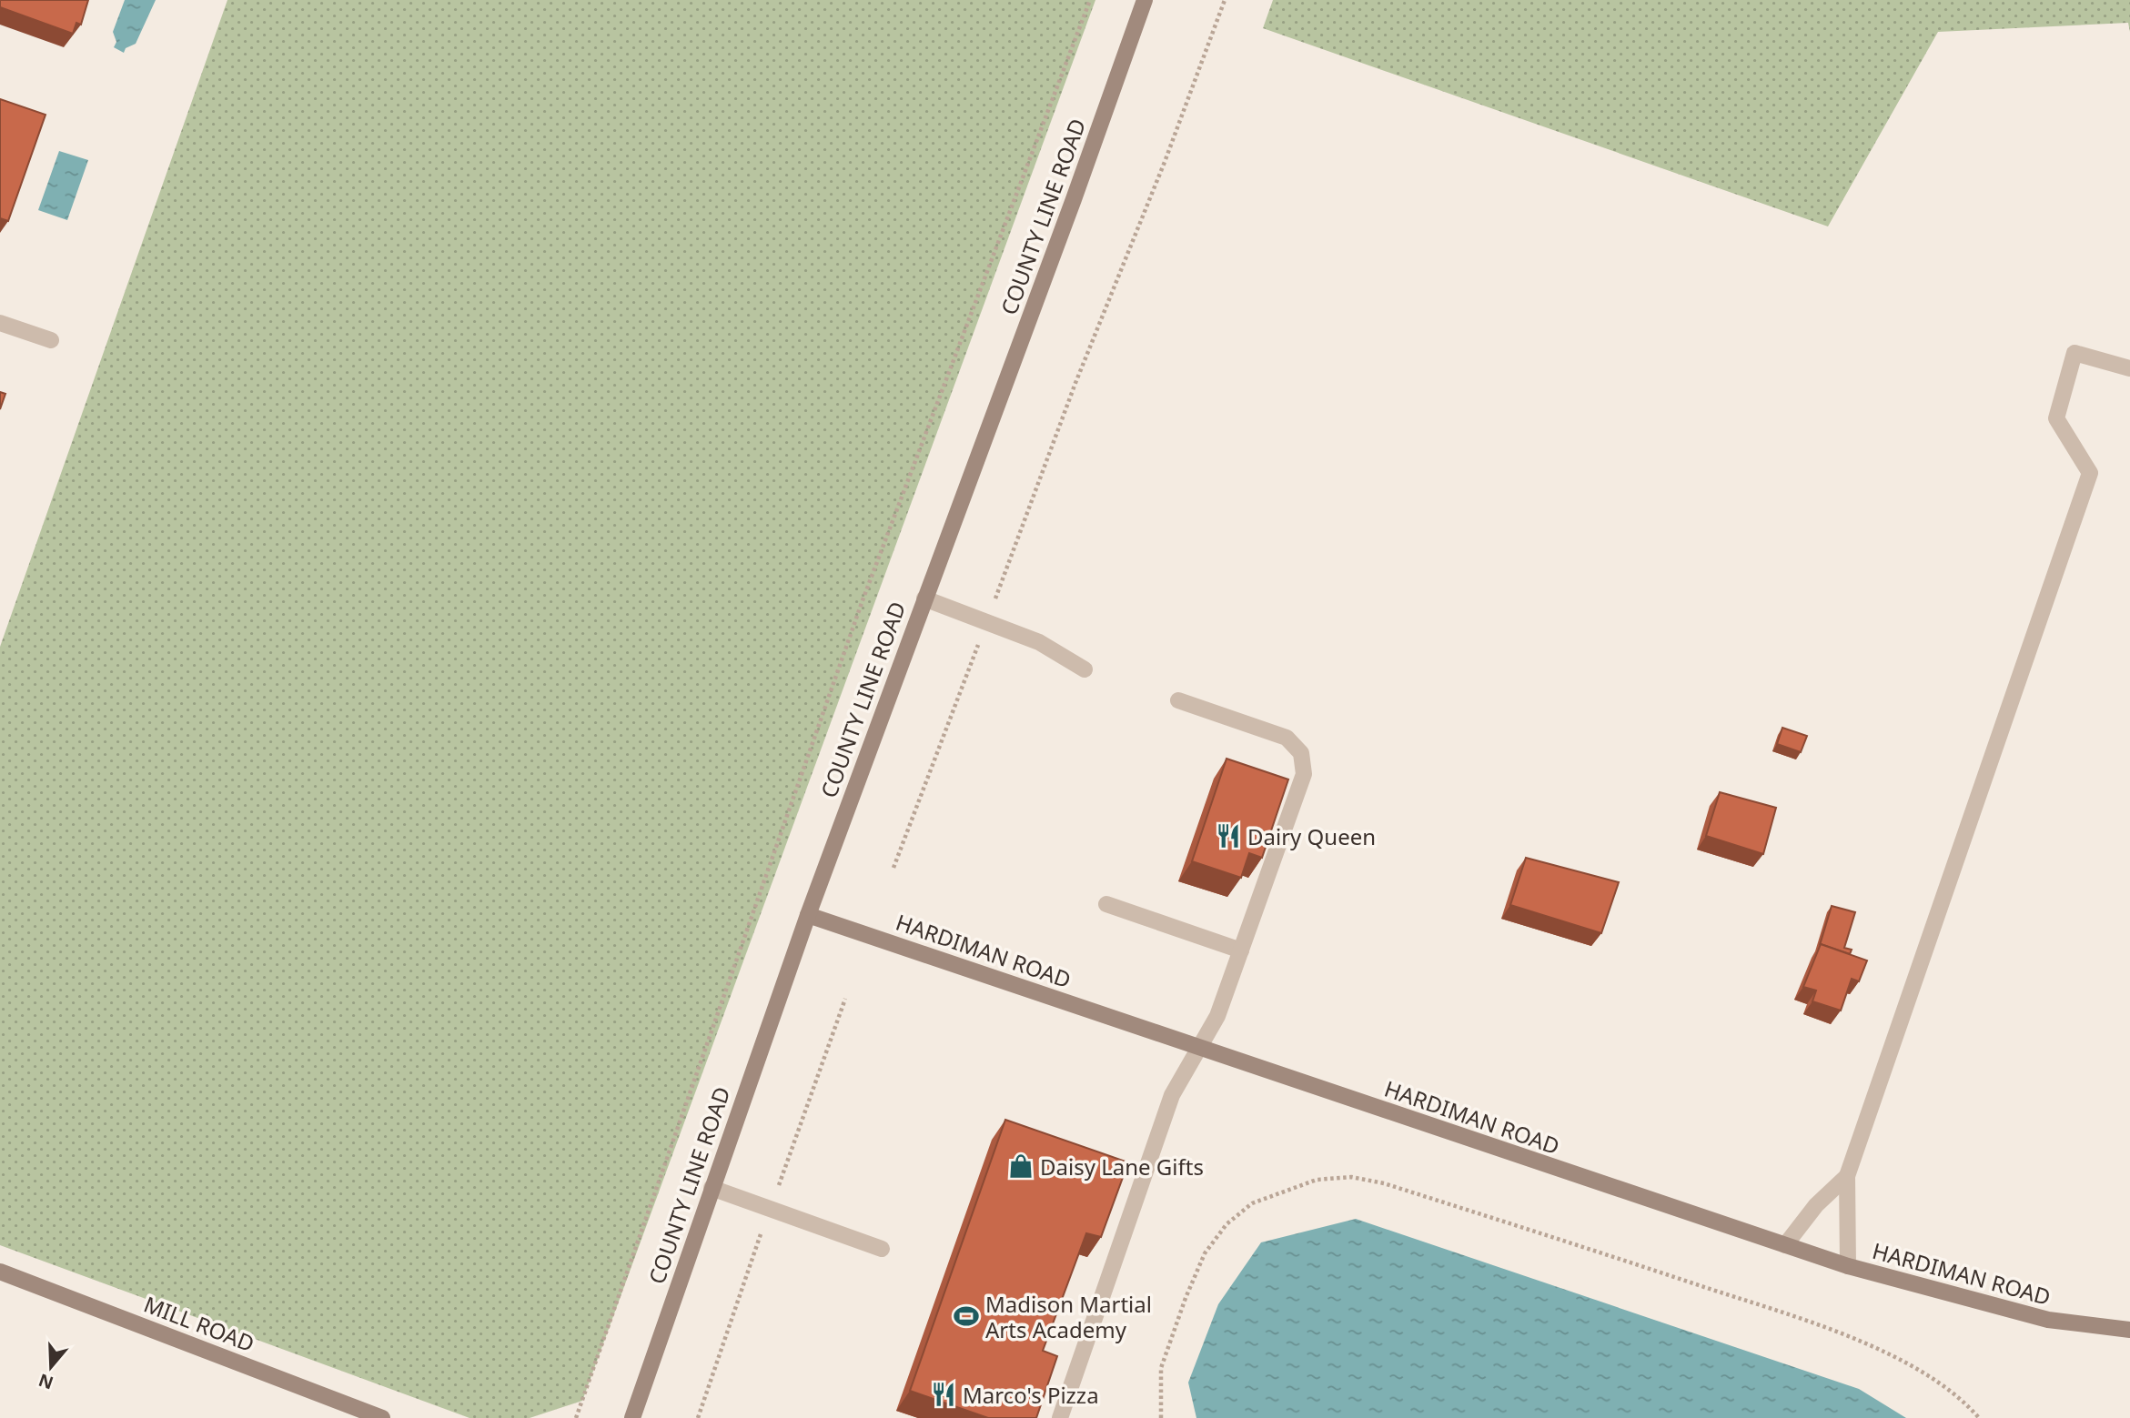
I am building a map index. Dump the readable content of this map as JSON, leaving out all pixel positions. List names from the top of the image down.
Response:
{
  "streets": {
    "street": ["COUNTY LINE ROAD", "HARDIMAN ROAD", "MILL ROAD"]
  },
  "crossings": [
    ["COUNTY LINE ROAD", "HARDIMAN ROAD"]
  ],
  "places": {
    "restaurant": ["Dairy Queen", "Marco's Pizza"],
    "shop": ["Daisy Lane Gifts"],
    "sports": ["Madison Martial Arts Academy"]
  },
  "north": "bottom"
}
